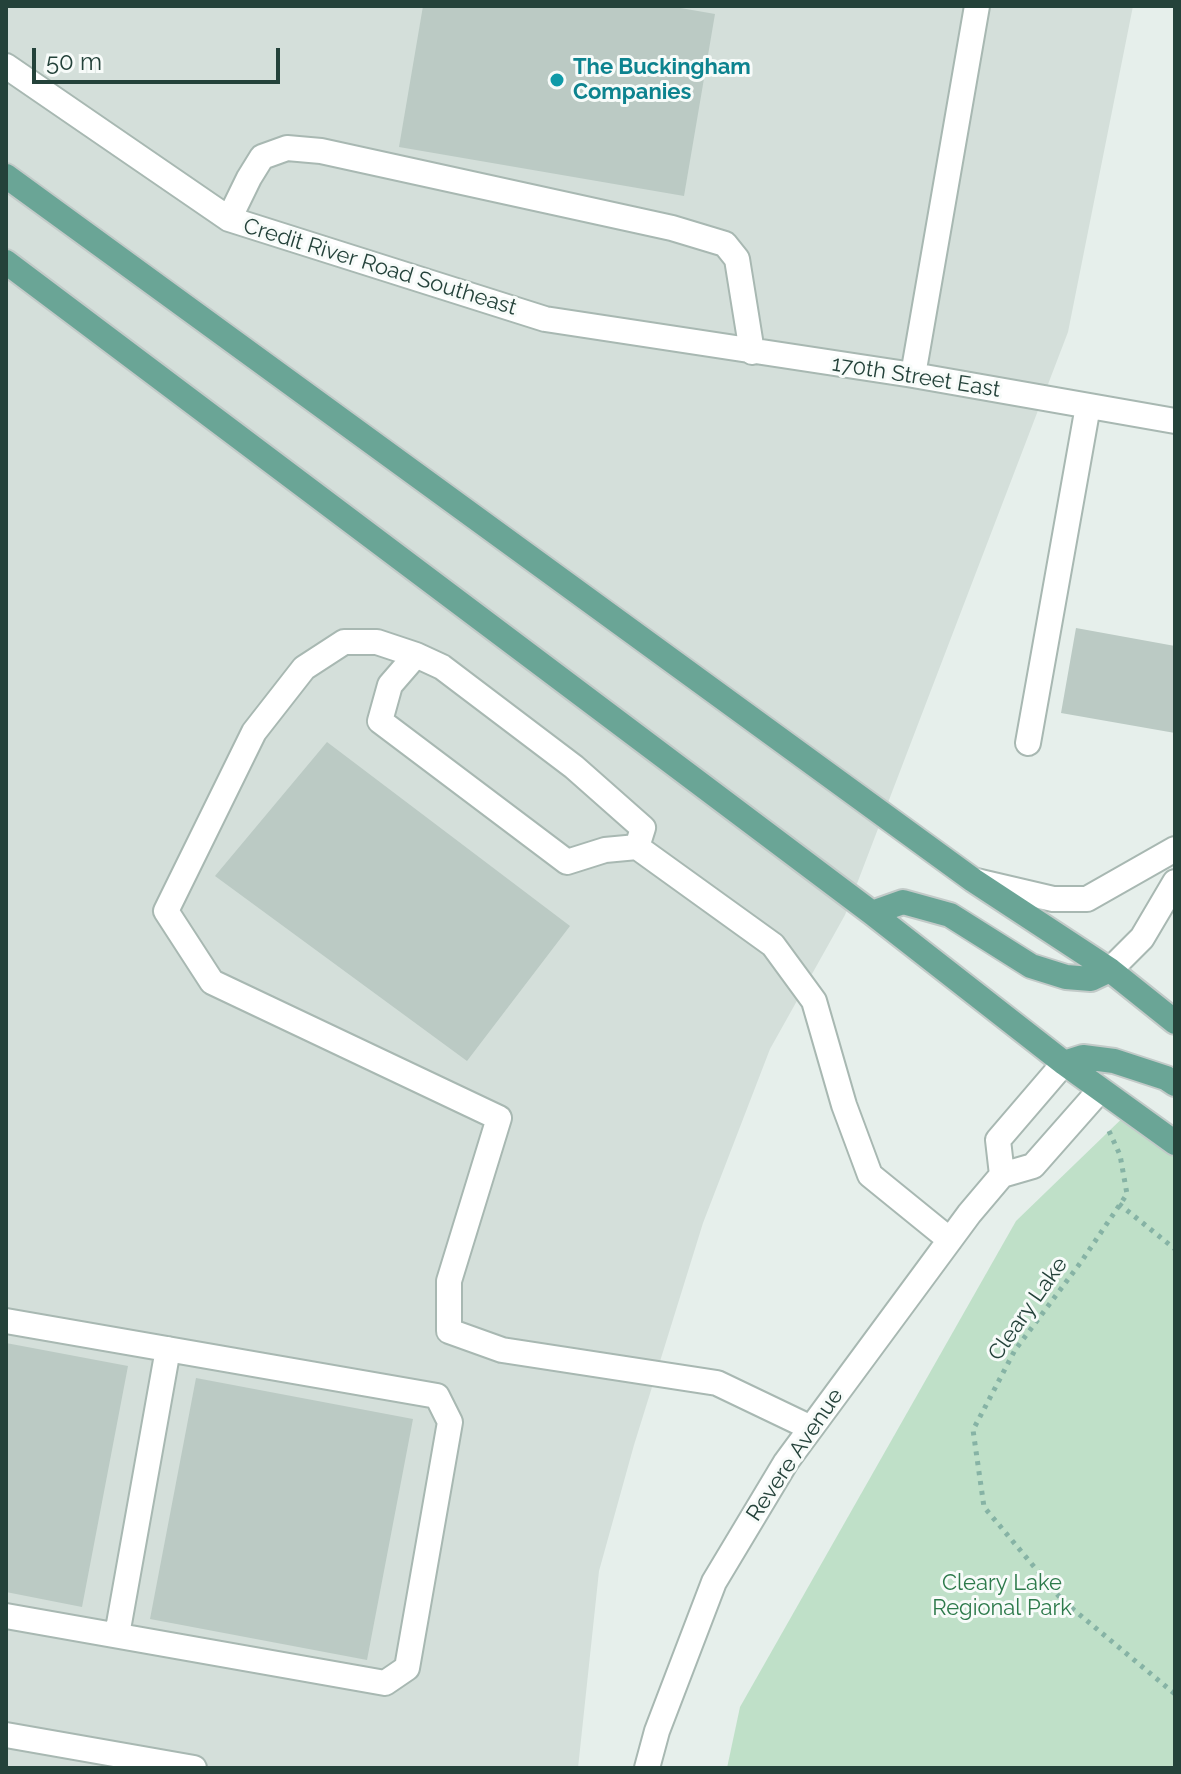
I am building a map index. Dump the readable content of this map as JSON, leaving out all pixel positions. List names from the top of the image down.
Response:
{
  "streets": {
    "street": ["Credit River Road Southeast", "170th Street East", "Revere Avenue"],
    "path": ["Cleary Lake"]
  },
  "crossings": [
    ["Credit River Road Southeast", "170th Street East"]
  ],
  "parks": ["Cleary Lake Regional Park"],
  "places": ["The Buckingham Companies"],
  "scale_bar": "50 m"
}
